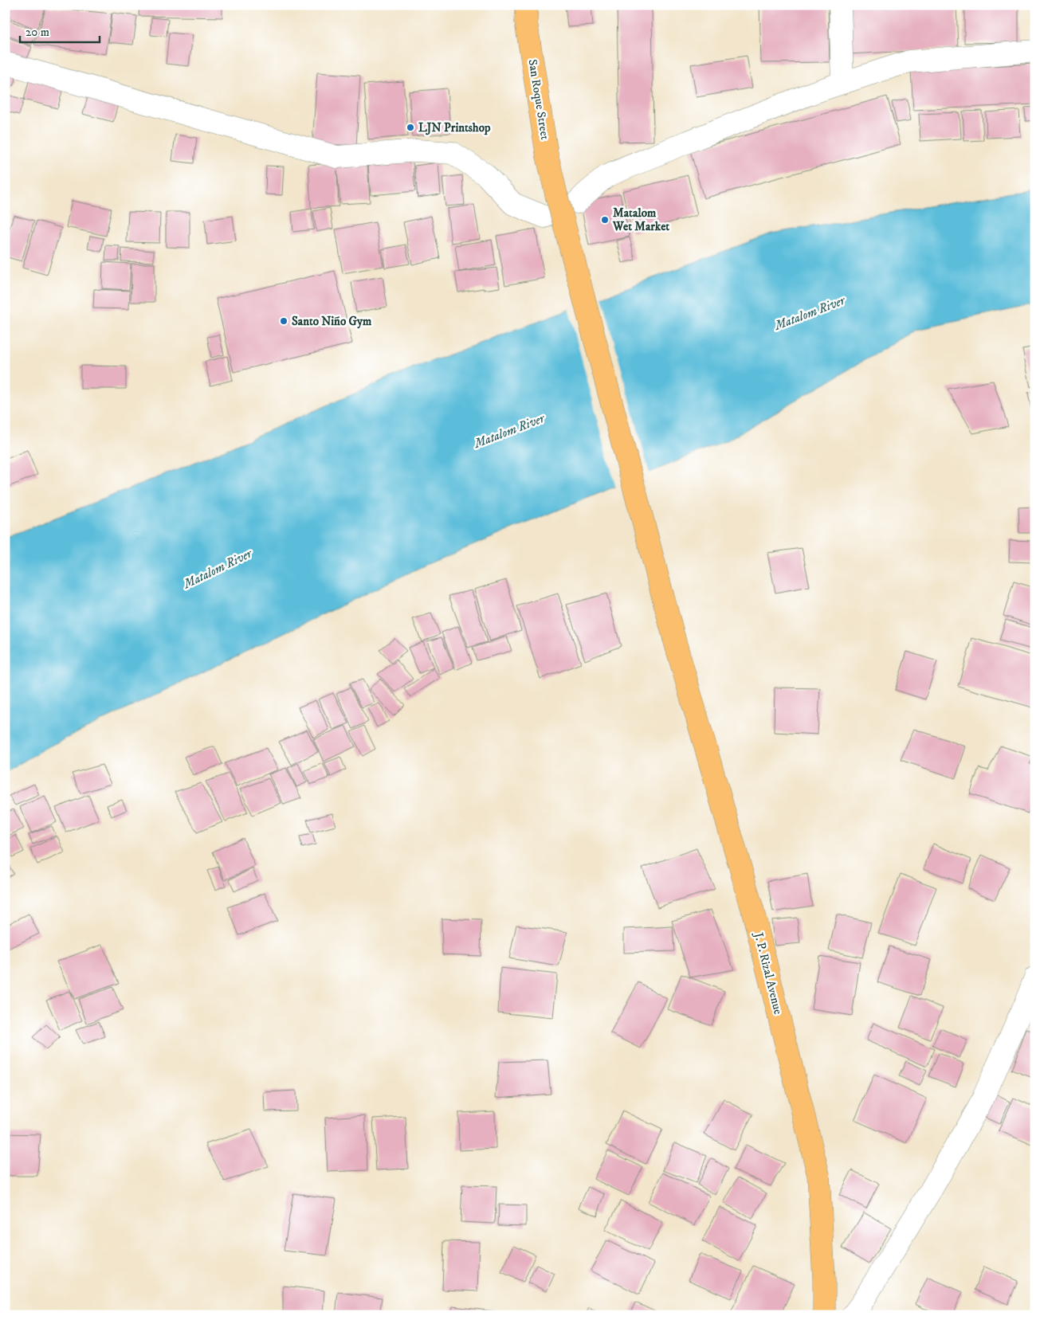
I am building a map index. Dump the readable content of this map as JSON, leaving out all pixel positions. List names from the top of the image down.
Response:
{
  "streets": {
    "main road": ["San Roque Street", "J. P. Rizal Avenue"]
  },
  "crossings": [
    ["San Roque Street", "J. P. Rizal Avenue"]
  ],
  "water": ["Matalom River"],
  "places": ["LJN Printshop", "Matalom Wet Market", "Santo Niño Gym"],
  "scale_bar": "20 m"
}
